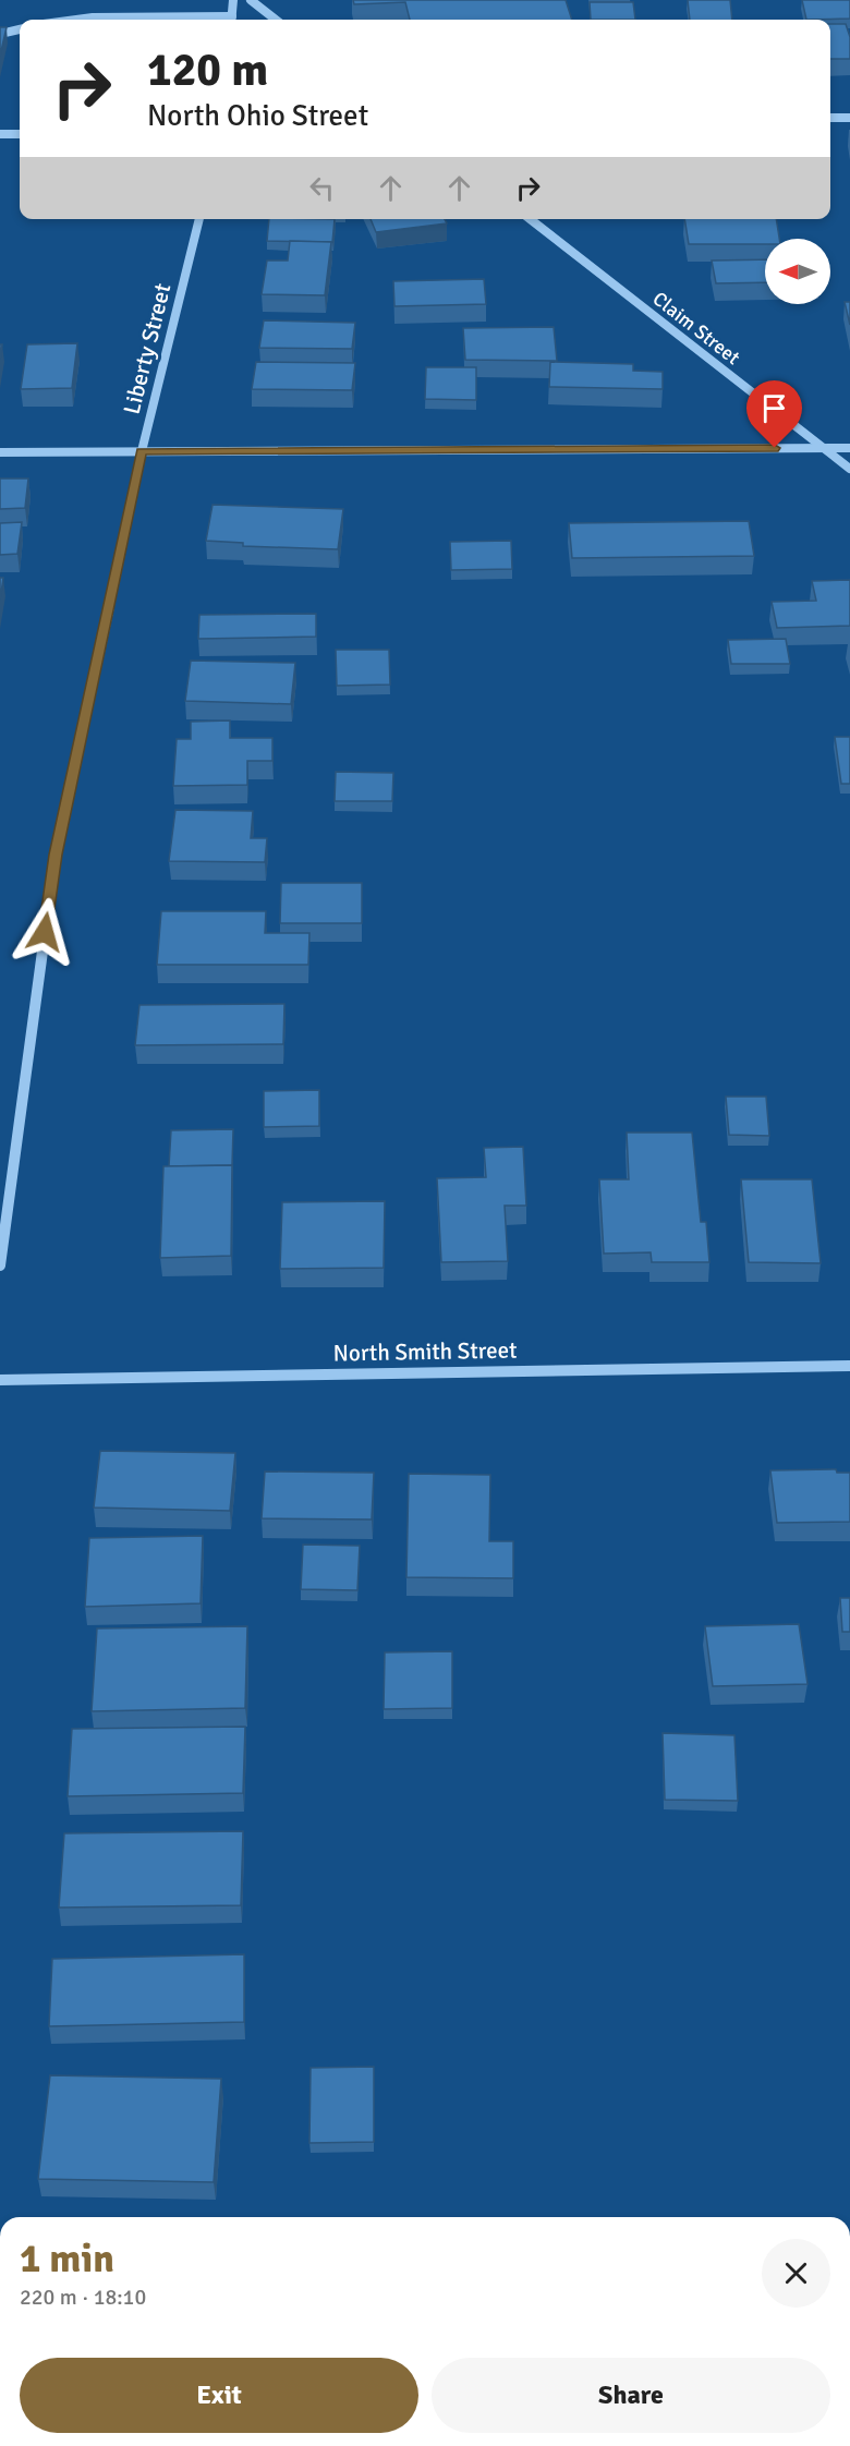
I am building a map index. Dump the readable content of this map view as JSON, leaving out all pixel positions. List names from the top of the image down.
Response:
{
  "streets": {
    "street": ["Claim Street", "Liberty Street", "North Smith Street"]
  },
  "north": "left",
  "page": {
    "turn": ["120 m", "North Ohio Street"],
    "heading": ["1 min", "220 m · 18:10"],
    "buttons": ["Exit", "Share"]
  }
}
